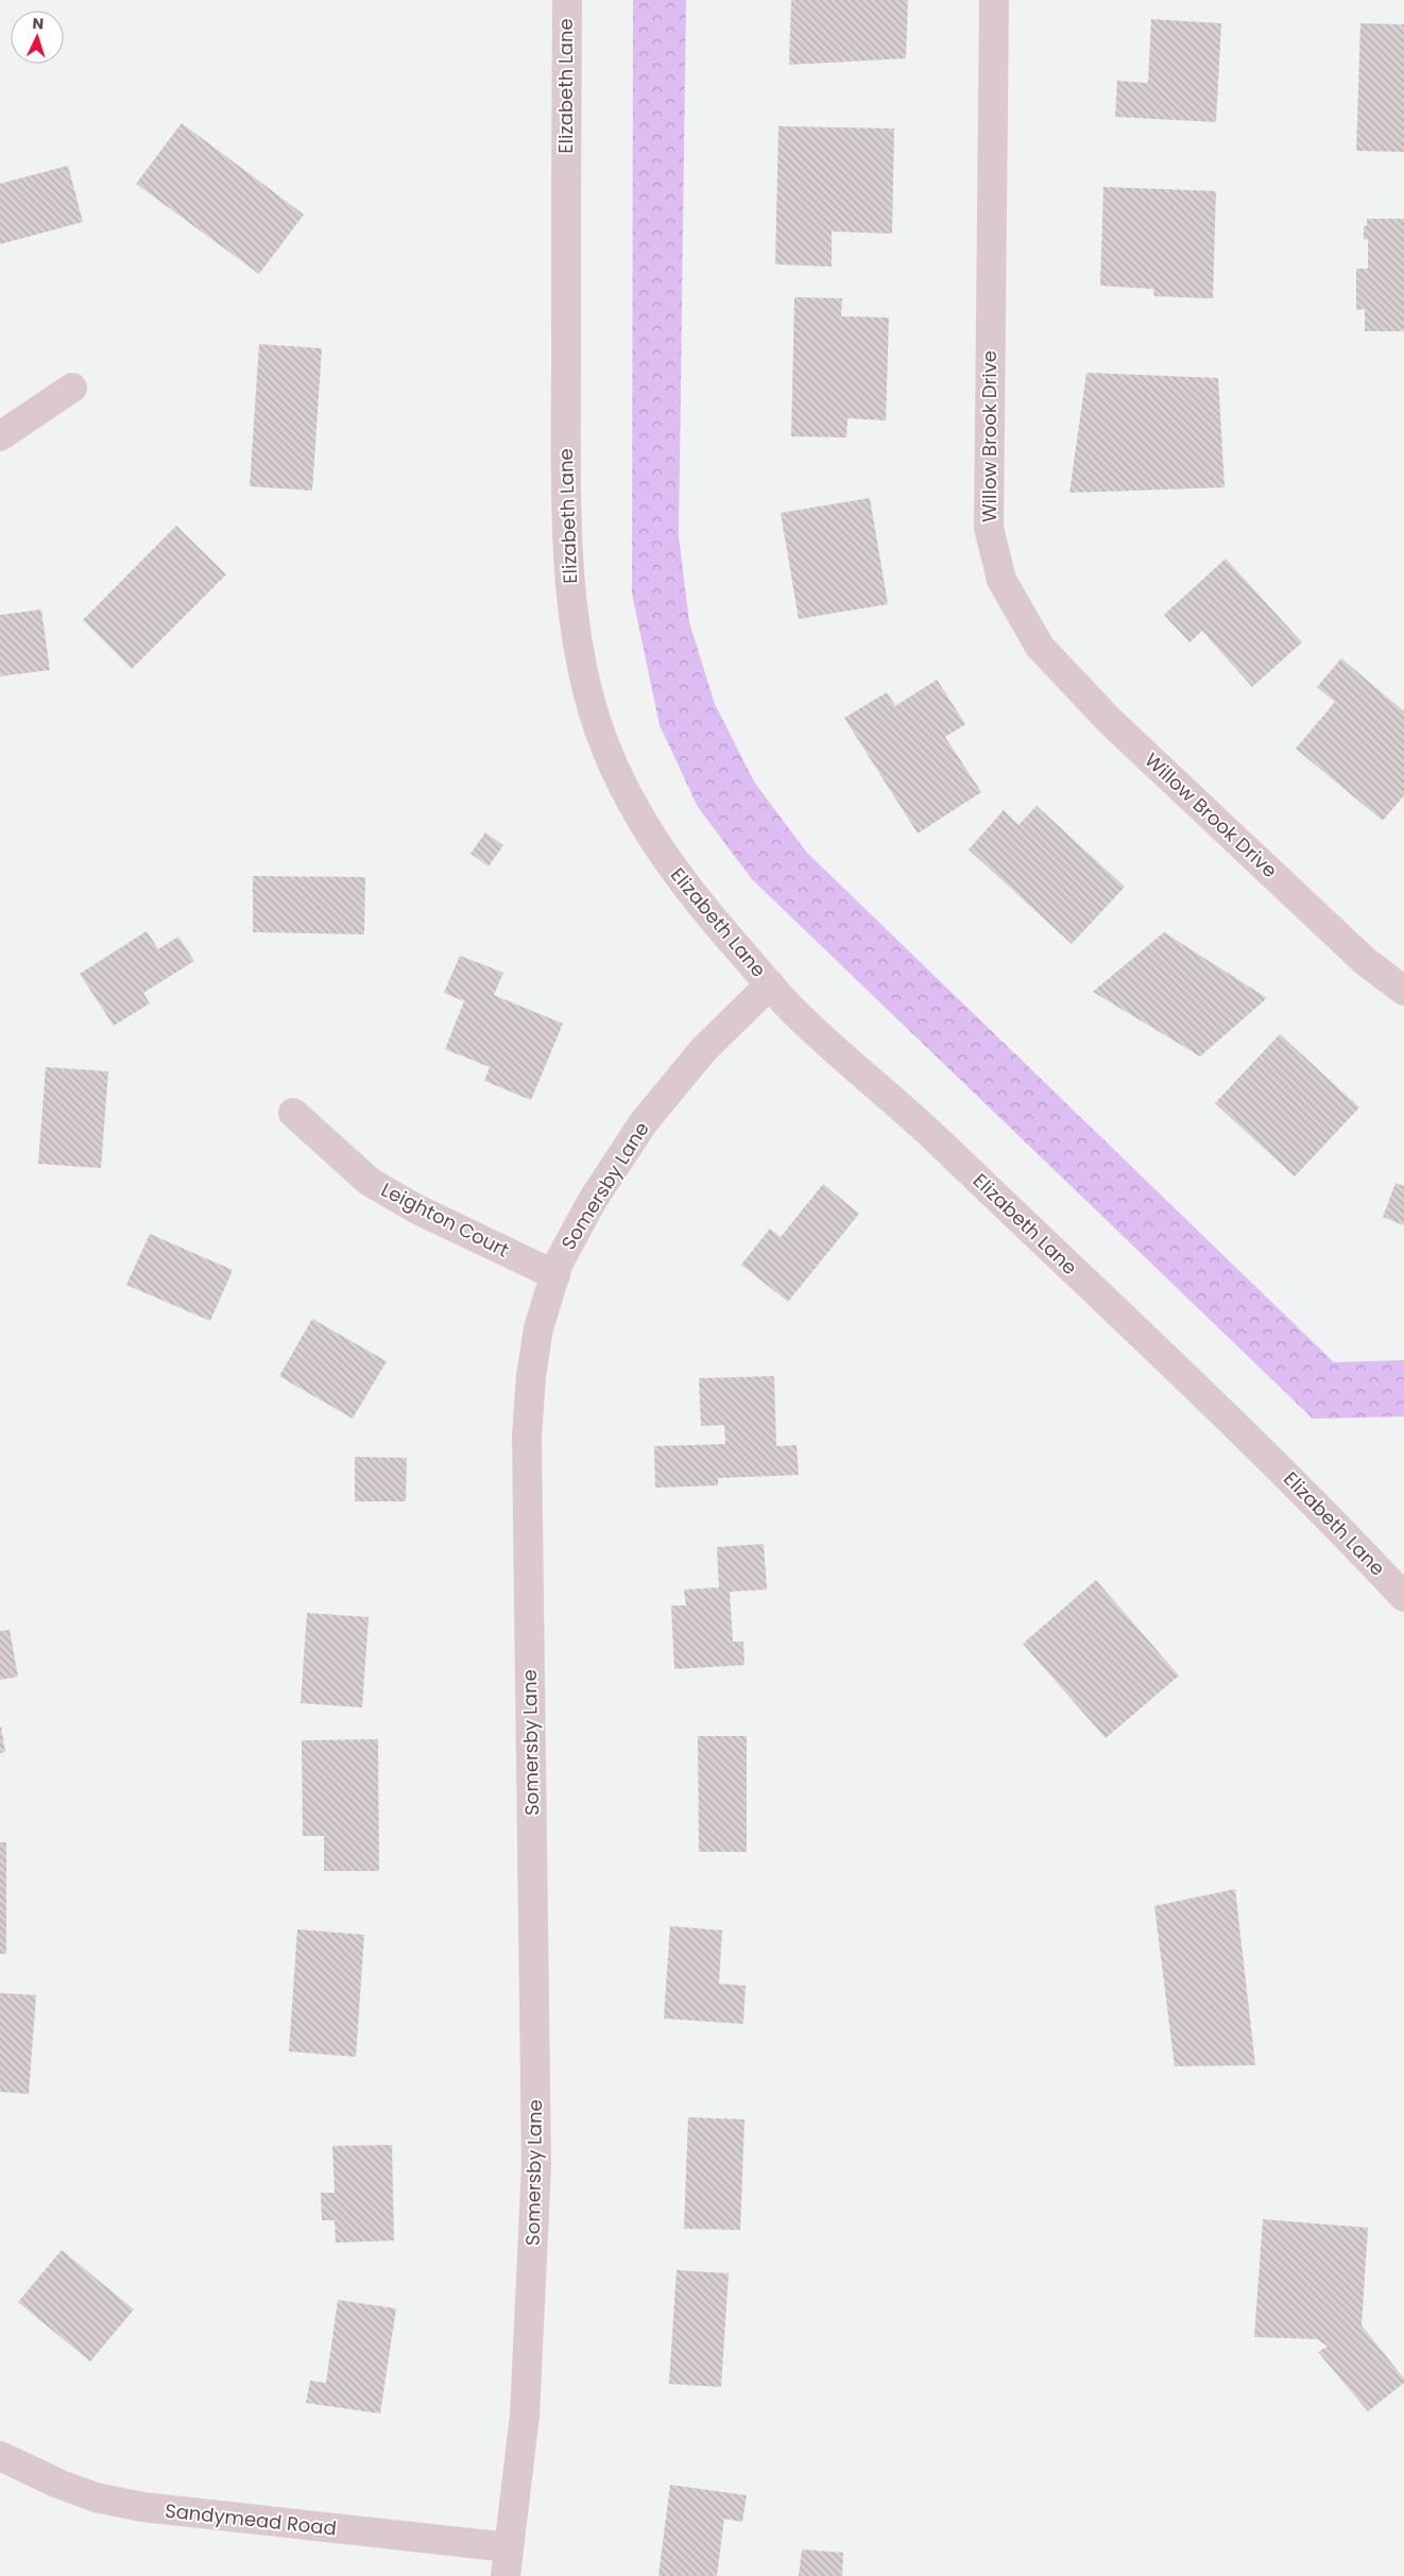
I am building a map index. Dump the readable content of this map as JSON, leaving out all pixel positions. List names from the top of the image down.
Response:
{
  "streets": {
    "street": [
      "Elizabeth Lane",
      "Willow Brook Drive",
      "Somersby Lane",
      "Leighton Court",
      "Sandymead Road"
    ]
  },
  "crossings": [
    ["Elizabeth Lane", "Somersby Lane"],
    ["Somersby Lane", "Leighton Court"],
    ["Somersby Lane", "Sandymead Road"]
  ],
  "north": "top"
}
